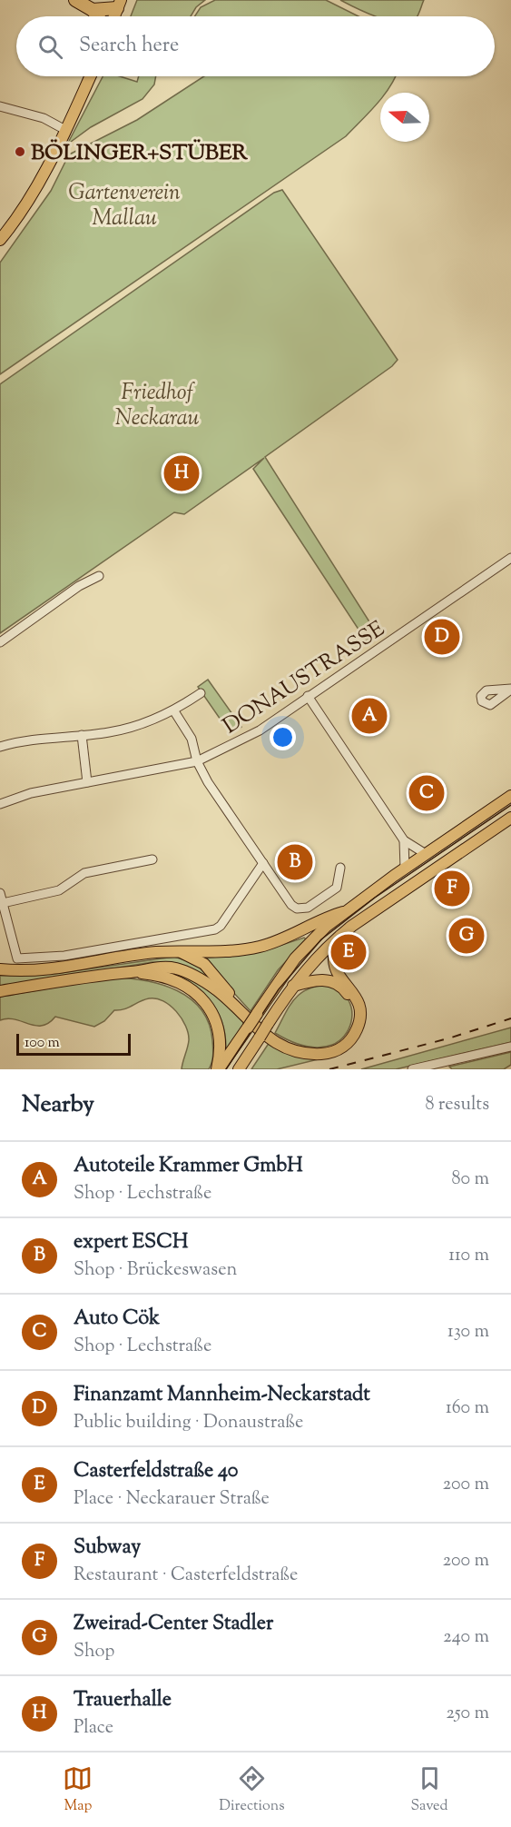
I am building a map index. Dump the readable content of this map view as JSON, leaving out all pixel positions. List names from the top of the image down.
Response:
{
  "streets": {
    "street": ["DONAUSTRASSE"]
  },
  "parks": ["Gartenverein Mallau", "Friedhof Neckarau"],
  "places": ["BÖLINGER+STÜBER"],
  "scale_bar": "100 m",
  "north": "left",
  "page": {
    "search": "Search here",
    "pins": [
      "H",
      "D",
      "A",
      "C",
      "B",
      "F",
      "G",
      "E"
    ],
    "scale": "100 m",
    "heading": ["Nearby", "8 results"],
    "list": [
      {
        "mark": "A",
        "name": "Autoteile Krammer GmbH",
        "note": "Shop · Lechstraße",
        "value": "80 m"
      },
      {
        "mark": "B",
        "name": "expert ESCH",
        "note": "Shop · Brückeswasen",
        "value": "110 m"
      },
      {
        "mark": "C",
        "name": "Auto Cök",
        "note": "Shop · Lechstraße",
        "value": "130 m"
      },
      {
        "mark": "D",
        "name": "Finanzamt Mannheim-Neckarstadt",
        "note": "Public building · Donaustraße",
        "value": "160 m"
      },
      {
        "mark": "E",
        "name": "Casterfeldstraße 40",
        "note": "Place · Neckarauer Straße",
        "value": "200 m"
      },
      {
        "mark": "F",
        "name": "Subway",
        "note": "Restaurant · Casterfeldstraße",
        "value": "200 m"
      },
      {
        "mark": "G",
        "name": "Zweirad-Center Stadler",
        "note": "Shop",
        "value": "240 m"
      },
      {
        "mark": "H",
        "name": "Trauerhalle",
        "note": "Place",
        "value": "250 m"
      }
    ],
    "nav": ["Map", "Directions", "Saved"]
  }
}
